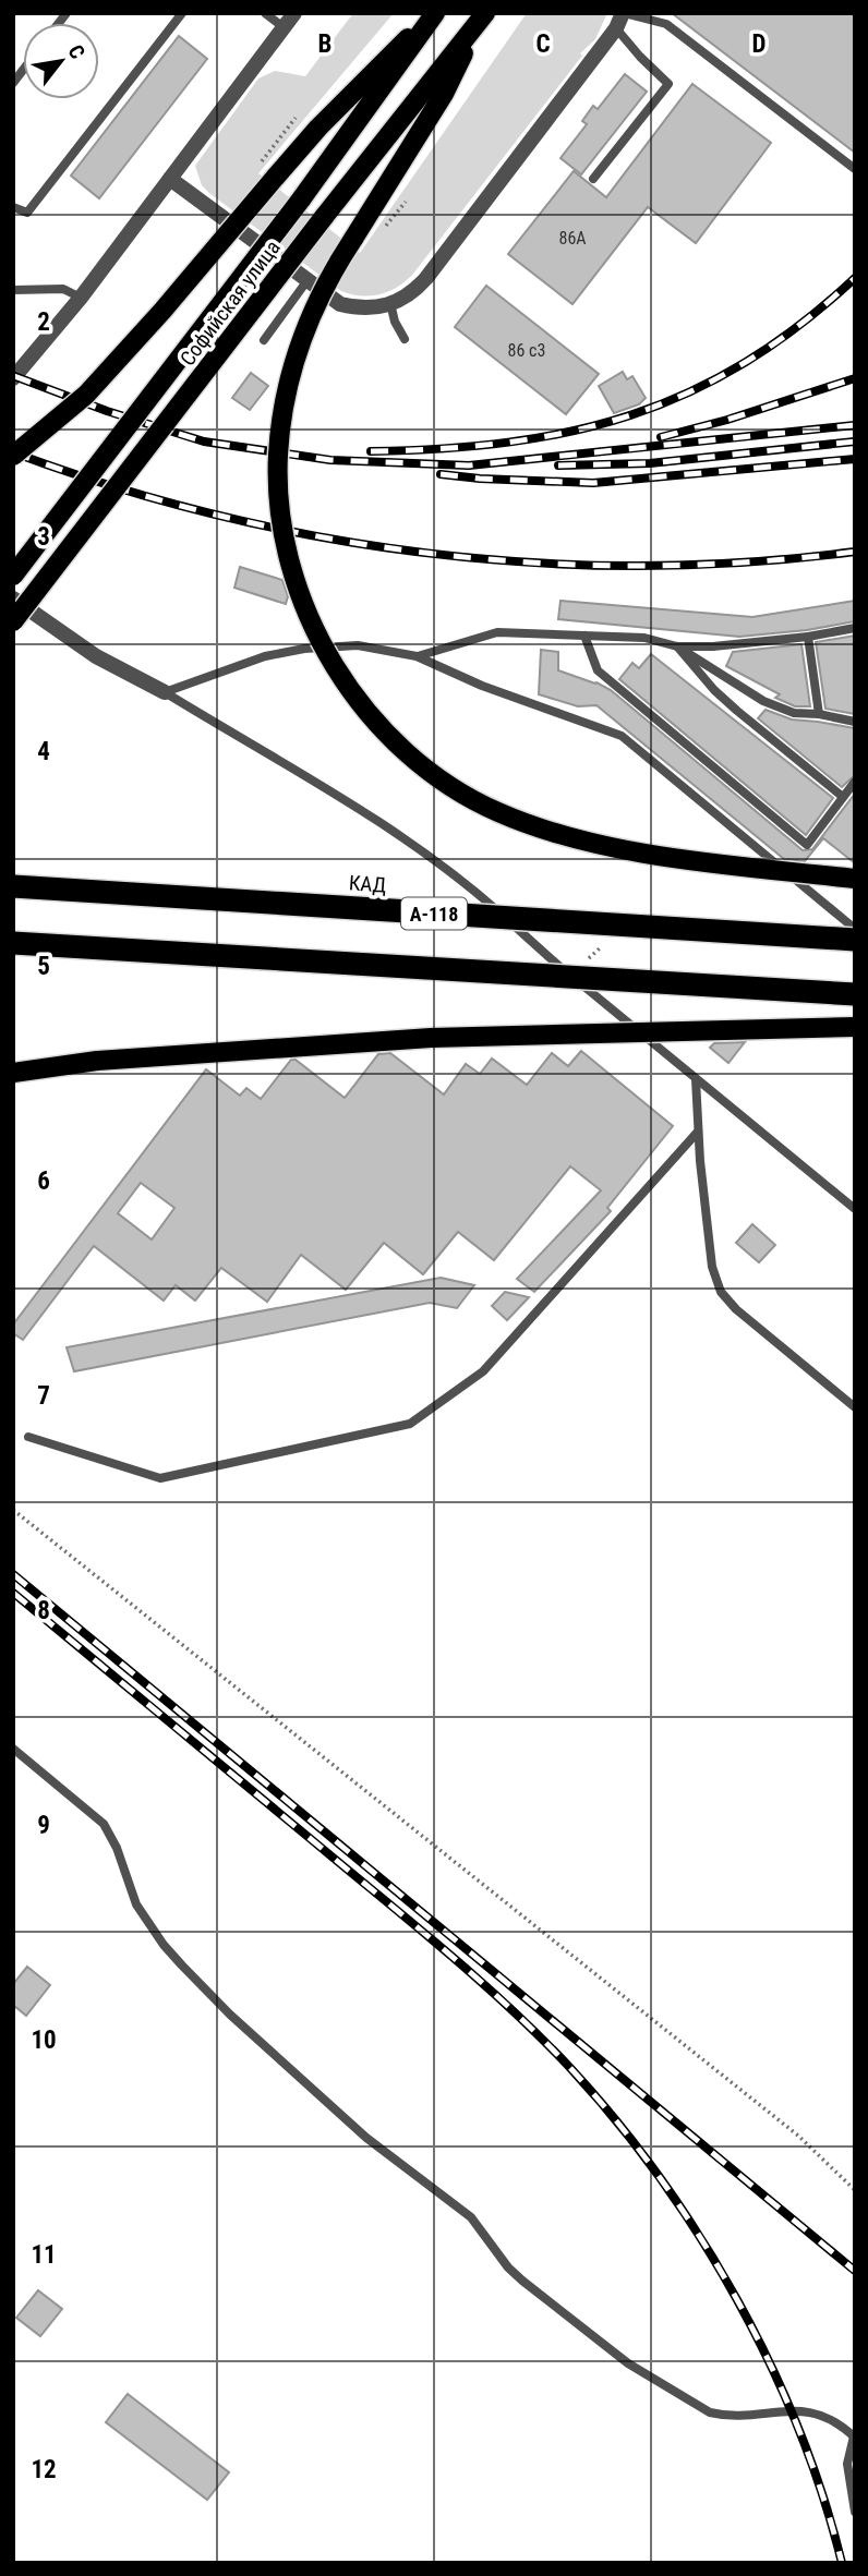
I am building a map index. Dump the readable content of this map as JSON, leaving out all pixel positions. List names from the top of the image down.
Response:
{
  "streets": {
    "highway": ["КАД", "А-118"],
    "main road": ["Софийская улица"]
  },
  "house_numbers": ["86А", "86 с3"],
  "north": "top right",
  "grid": {
    "columns": ["B", "C", "D"],
    "rows": [
      "2",
      "3",
      "4",
      "5",
      "6",
      "7",
      "8",
      "9",
      "10",
      "11",
      "12"
    ]
  }
}
